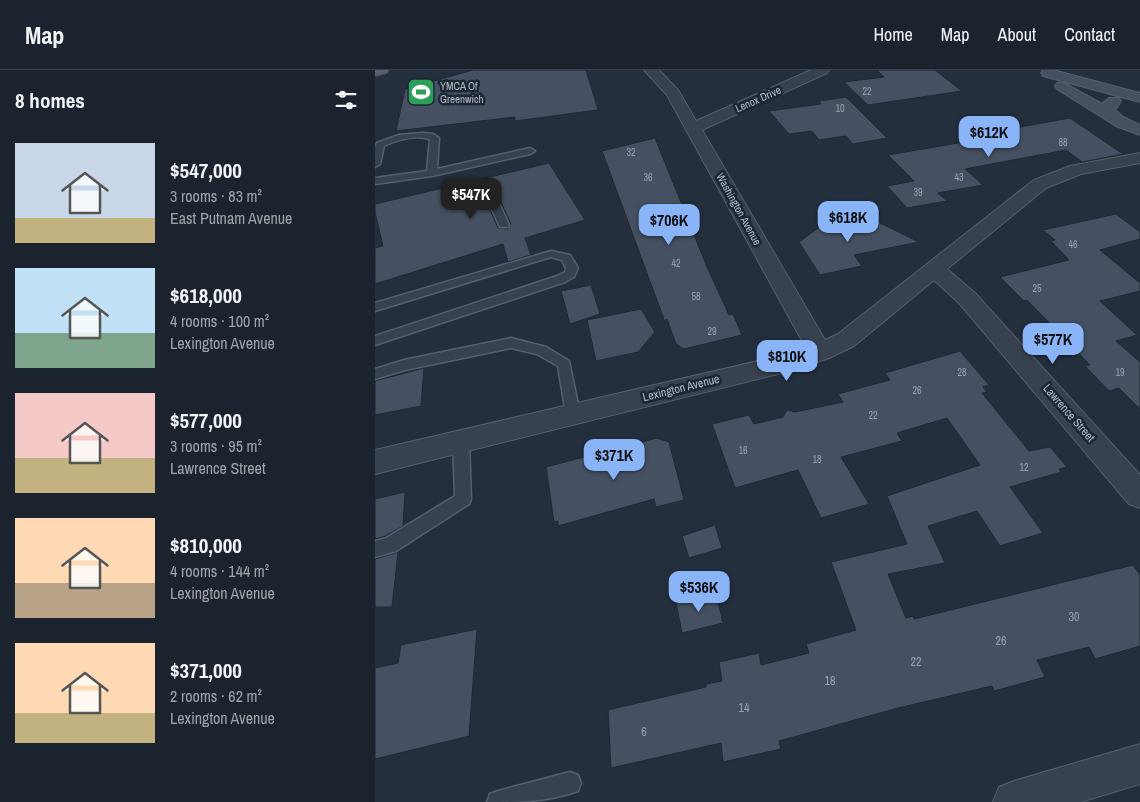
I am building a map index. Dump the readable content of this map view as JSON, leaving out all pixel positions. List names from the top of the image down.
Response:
{
  "streets": {
    "street": [
      "Lenox Drive",
      "Washington Avenue",
      "Lexington Avenue",
      "Lawrence Street"
    ]
  },
  "crossings": [
    ["Lenox Drive", "Washington Avenue"],
    ["Washington Avenue", "Lexington Avenue"],
    ["Lexington Avenue", "Lawrence Street"]
  ],
  "places": {
    "sports": ["YMCA Of Greenwich"]
  },
  "house_numbers": [
    "22",
    "10",
    "88",
    "32",
    "36",
    "43",
    "39",
    "46",
    "42",
    "25",
    "58",
    "29",
    "28",
    "19",
    "26",
    "22",
    "16",
    "18",
    "12",
    "30",
    "26",
    "22",
    "18",
    "14",
    "6"
  ],
  "page": {
    "header": "Map",
    "nav": [
      "Home",
      "Map",
      "About",
      "Contact"
    ],
    "heading": "8 homes",
    "price": [
      "$612K",
      "$547K",
      "$618K",
      "$706K",
      "$577K",
      "$810K",
      "$371K",
      "$536K"
    ],
    "list": [
      {
        "name": "$547,000",
        "note": "3 rooms · 83 m² · East Putnam Avenue"
      },
      {
        "name": "$618,000",
        "note": "4 rooms · 100 m² · Lexington Avenue"
      },
      {
        "name": "$577,000",
        "note": "3 rooms · 95 m² · Lawrence Street"
      },
      {
        "name": "$810,000",
        "note": "4 rooms · 144 m² · Lexington Avenue"
      },
      {
        "name": "$371,000",
        "note": "2 rooms · 62 m² · Lexington Avenue"
      }
    ]
  }
}
